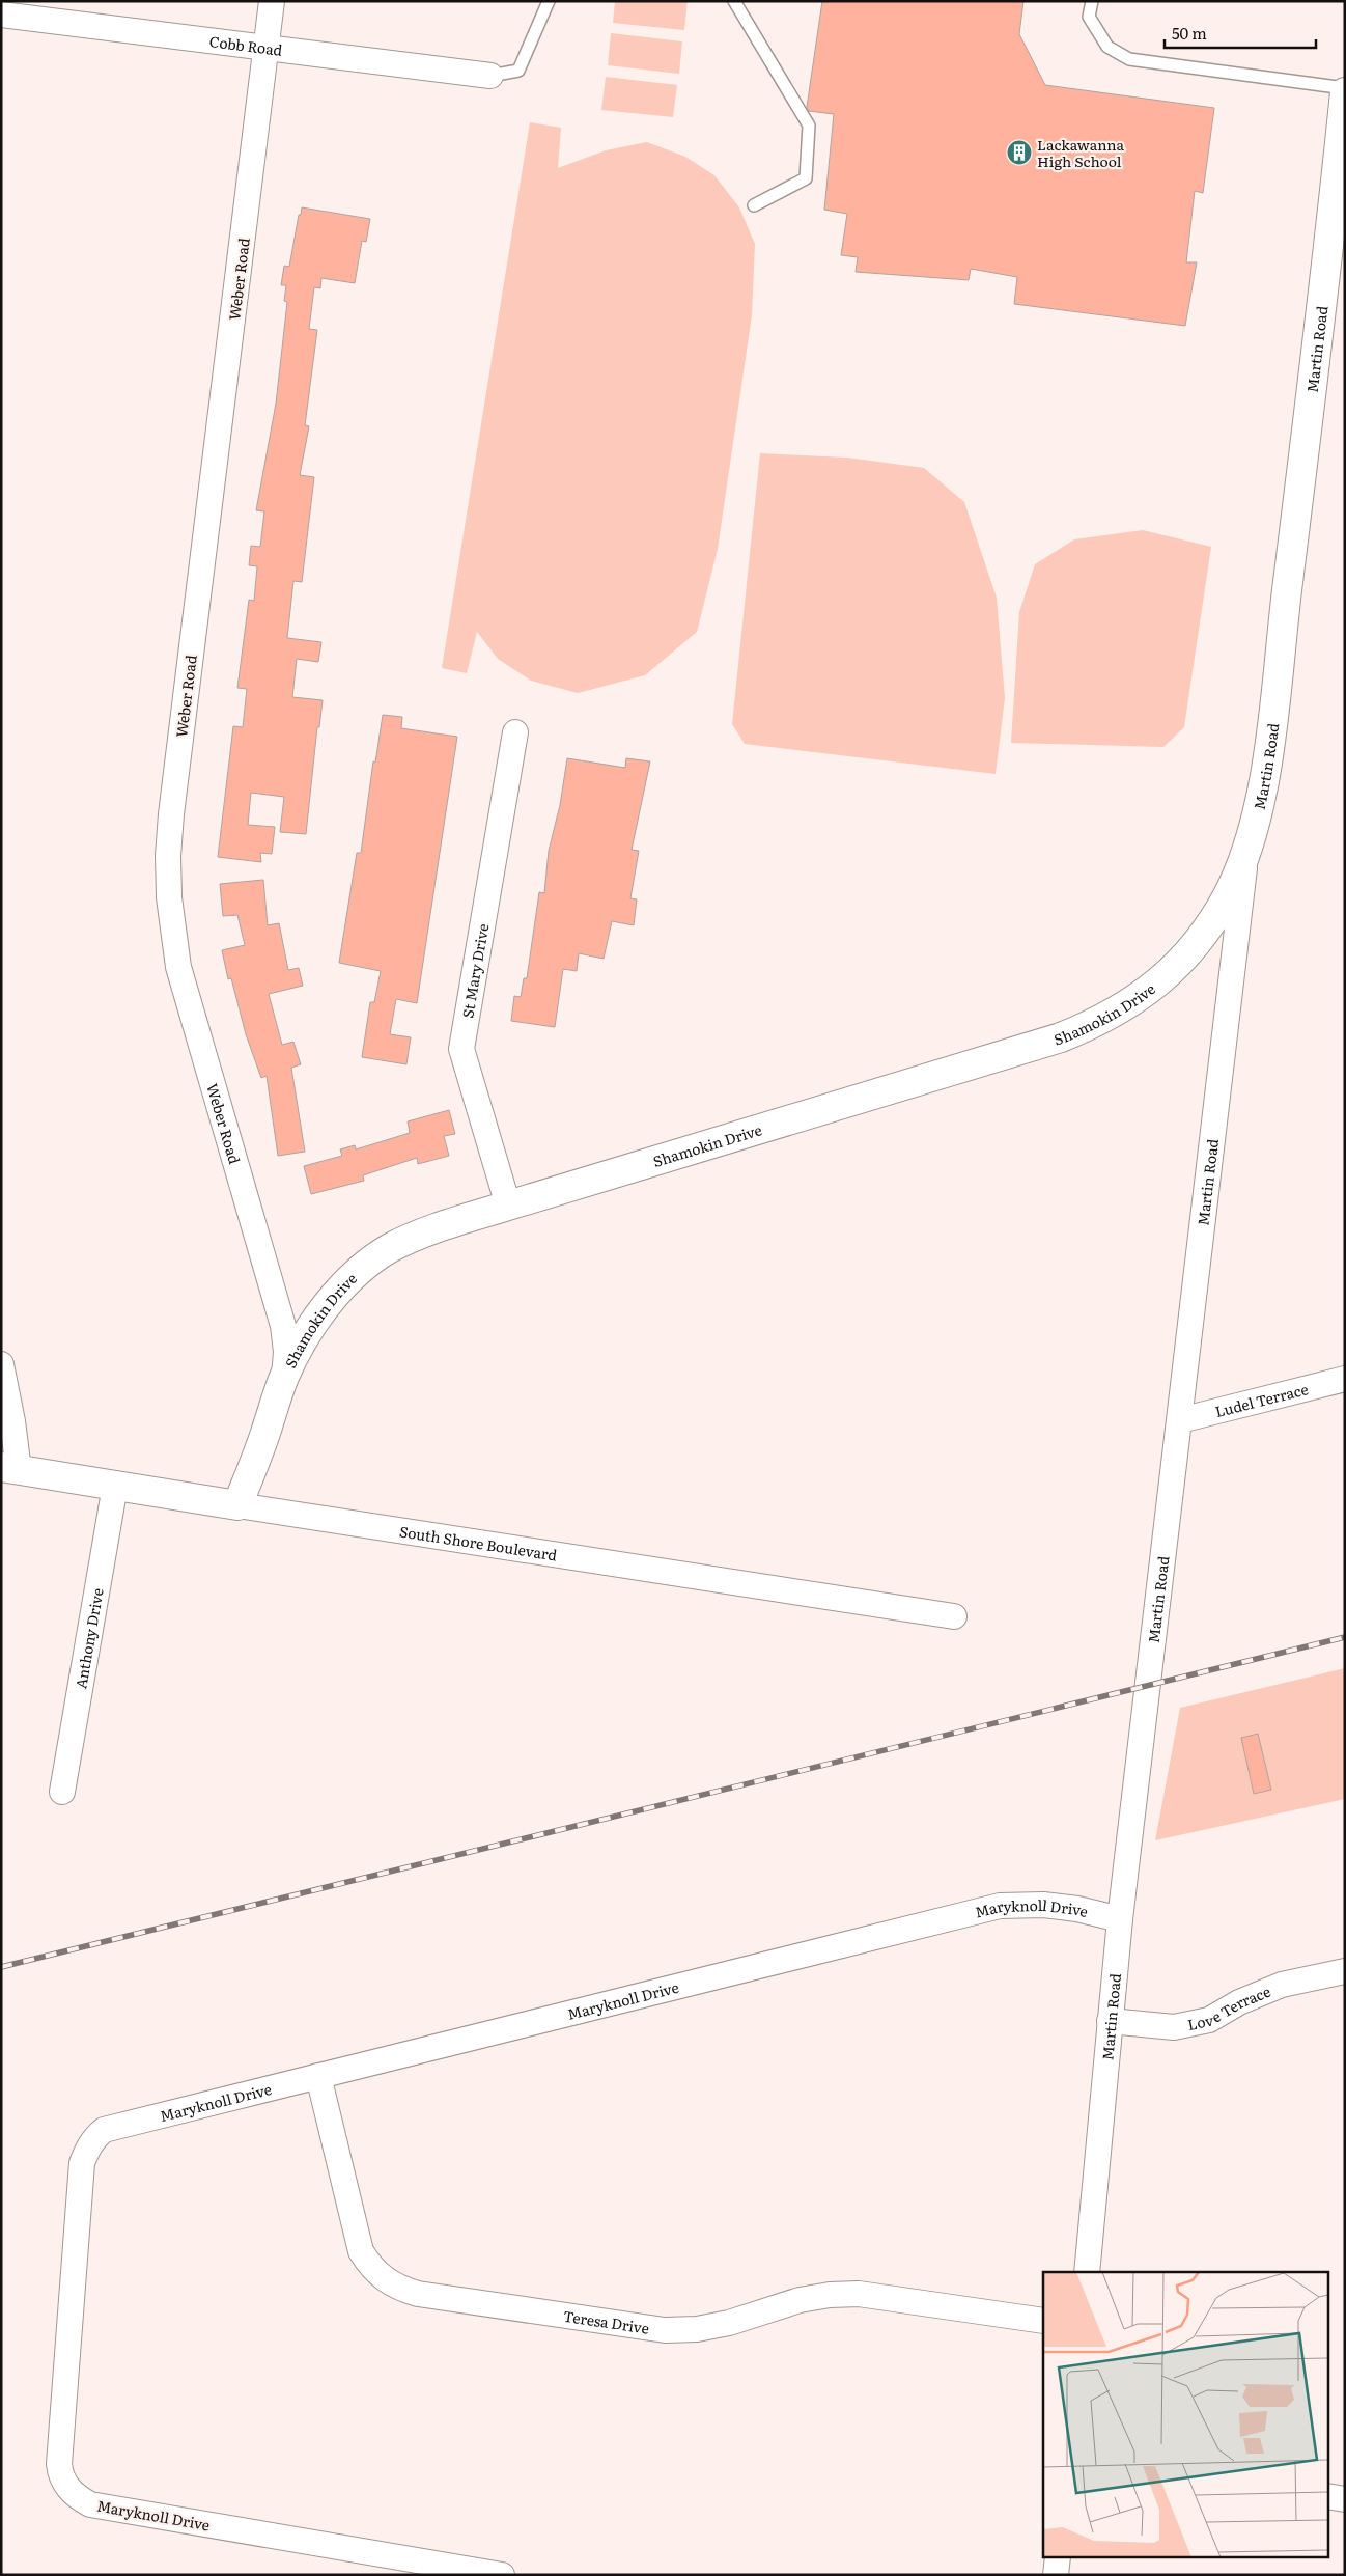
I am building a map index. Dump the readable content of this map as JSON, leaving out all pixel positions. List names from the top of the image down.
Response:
{
  "streets": {
    "street": [
      "Cobb Road",
      "Weber Road",
      "Martin Road",
      "St Mary Drive",
      "Shamokin Drive",
      "Ludel Terrace",
      "South Shore Boulevard",
      "Anthony Drive",
      "Maryknoll Drive",
      "Love Terrace",
      "Teresa Drive"
    ]
  },
  "crossings": [
    ["Cobb Road", "Weber Road"],
    ["Weber Road", "Shamokin Drive"],
    ["Martin Road", "Shamokin Drive"],
    ["Martin Road", "Ludel Terrace"],
    ["Martin Road", "Maryknoll Drive"],
    ["Martin Road", "Love Terrace"],
    ["St Mary Drive", "Shamokin Drive"],
    ["Shamokin Drive", "South Shore Boulevard"],
    ["South Shore Boulevard", "Anthony Drive"],
    ["Maryknoll Drive", "Teresa Drive"]
  ],
  "places": {
    "building": ["Lackawanna High School"]
  },
  "scale_bar": "50 m"
}
